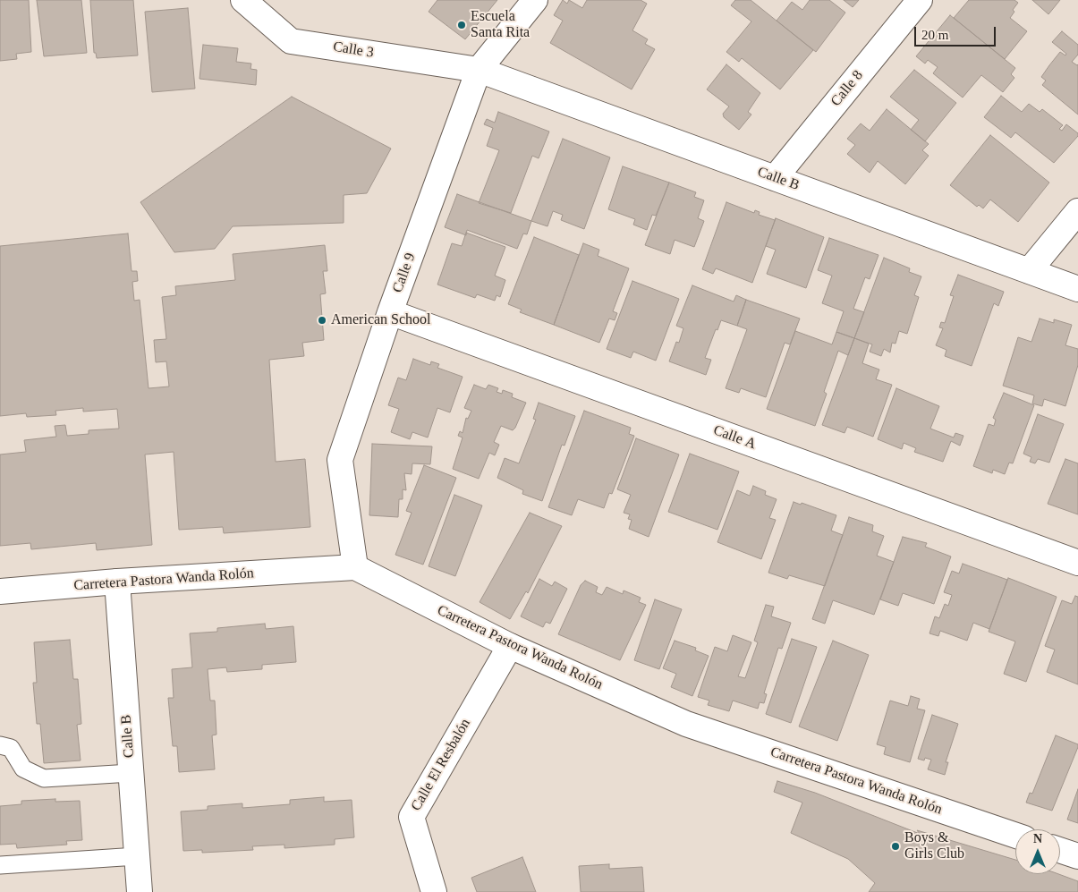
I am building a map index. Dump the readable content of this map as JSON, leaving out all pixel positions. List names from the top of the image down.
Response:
{
  "streets": {
    "street": [
      "Calle 3",
      "Calle 8",
      "Calle B",
      "Calle 9",
      "Calle A",
      "Carretera Pastora Wanda Rolón",
      "Calle El Resbalón"
    ]
  },
  "crossings": [
    ["Calle 3", "Calle B"],
    ["Calle 3", "Calle 9"],
    ["Calle 8", "Calle B"],
    ["Calle B", "Calle 9"],
    ["Calle B", "Carretera Pastora Wanda Rolón"],
    ["Calle 9", "Calle A"],
    ["Calle 9", "Carretera Pastora Wanda Rolón"],
    ["Carretera Pastora Wanda Rolón", "Calle El Resbalón"]
  ],
  "places": ["Escuela Santa Rita", "American School", "Boys & Girls Club"],
  "scale_bar": "20 m",
  "north": "top"
}
